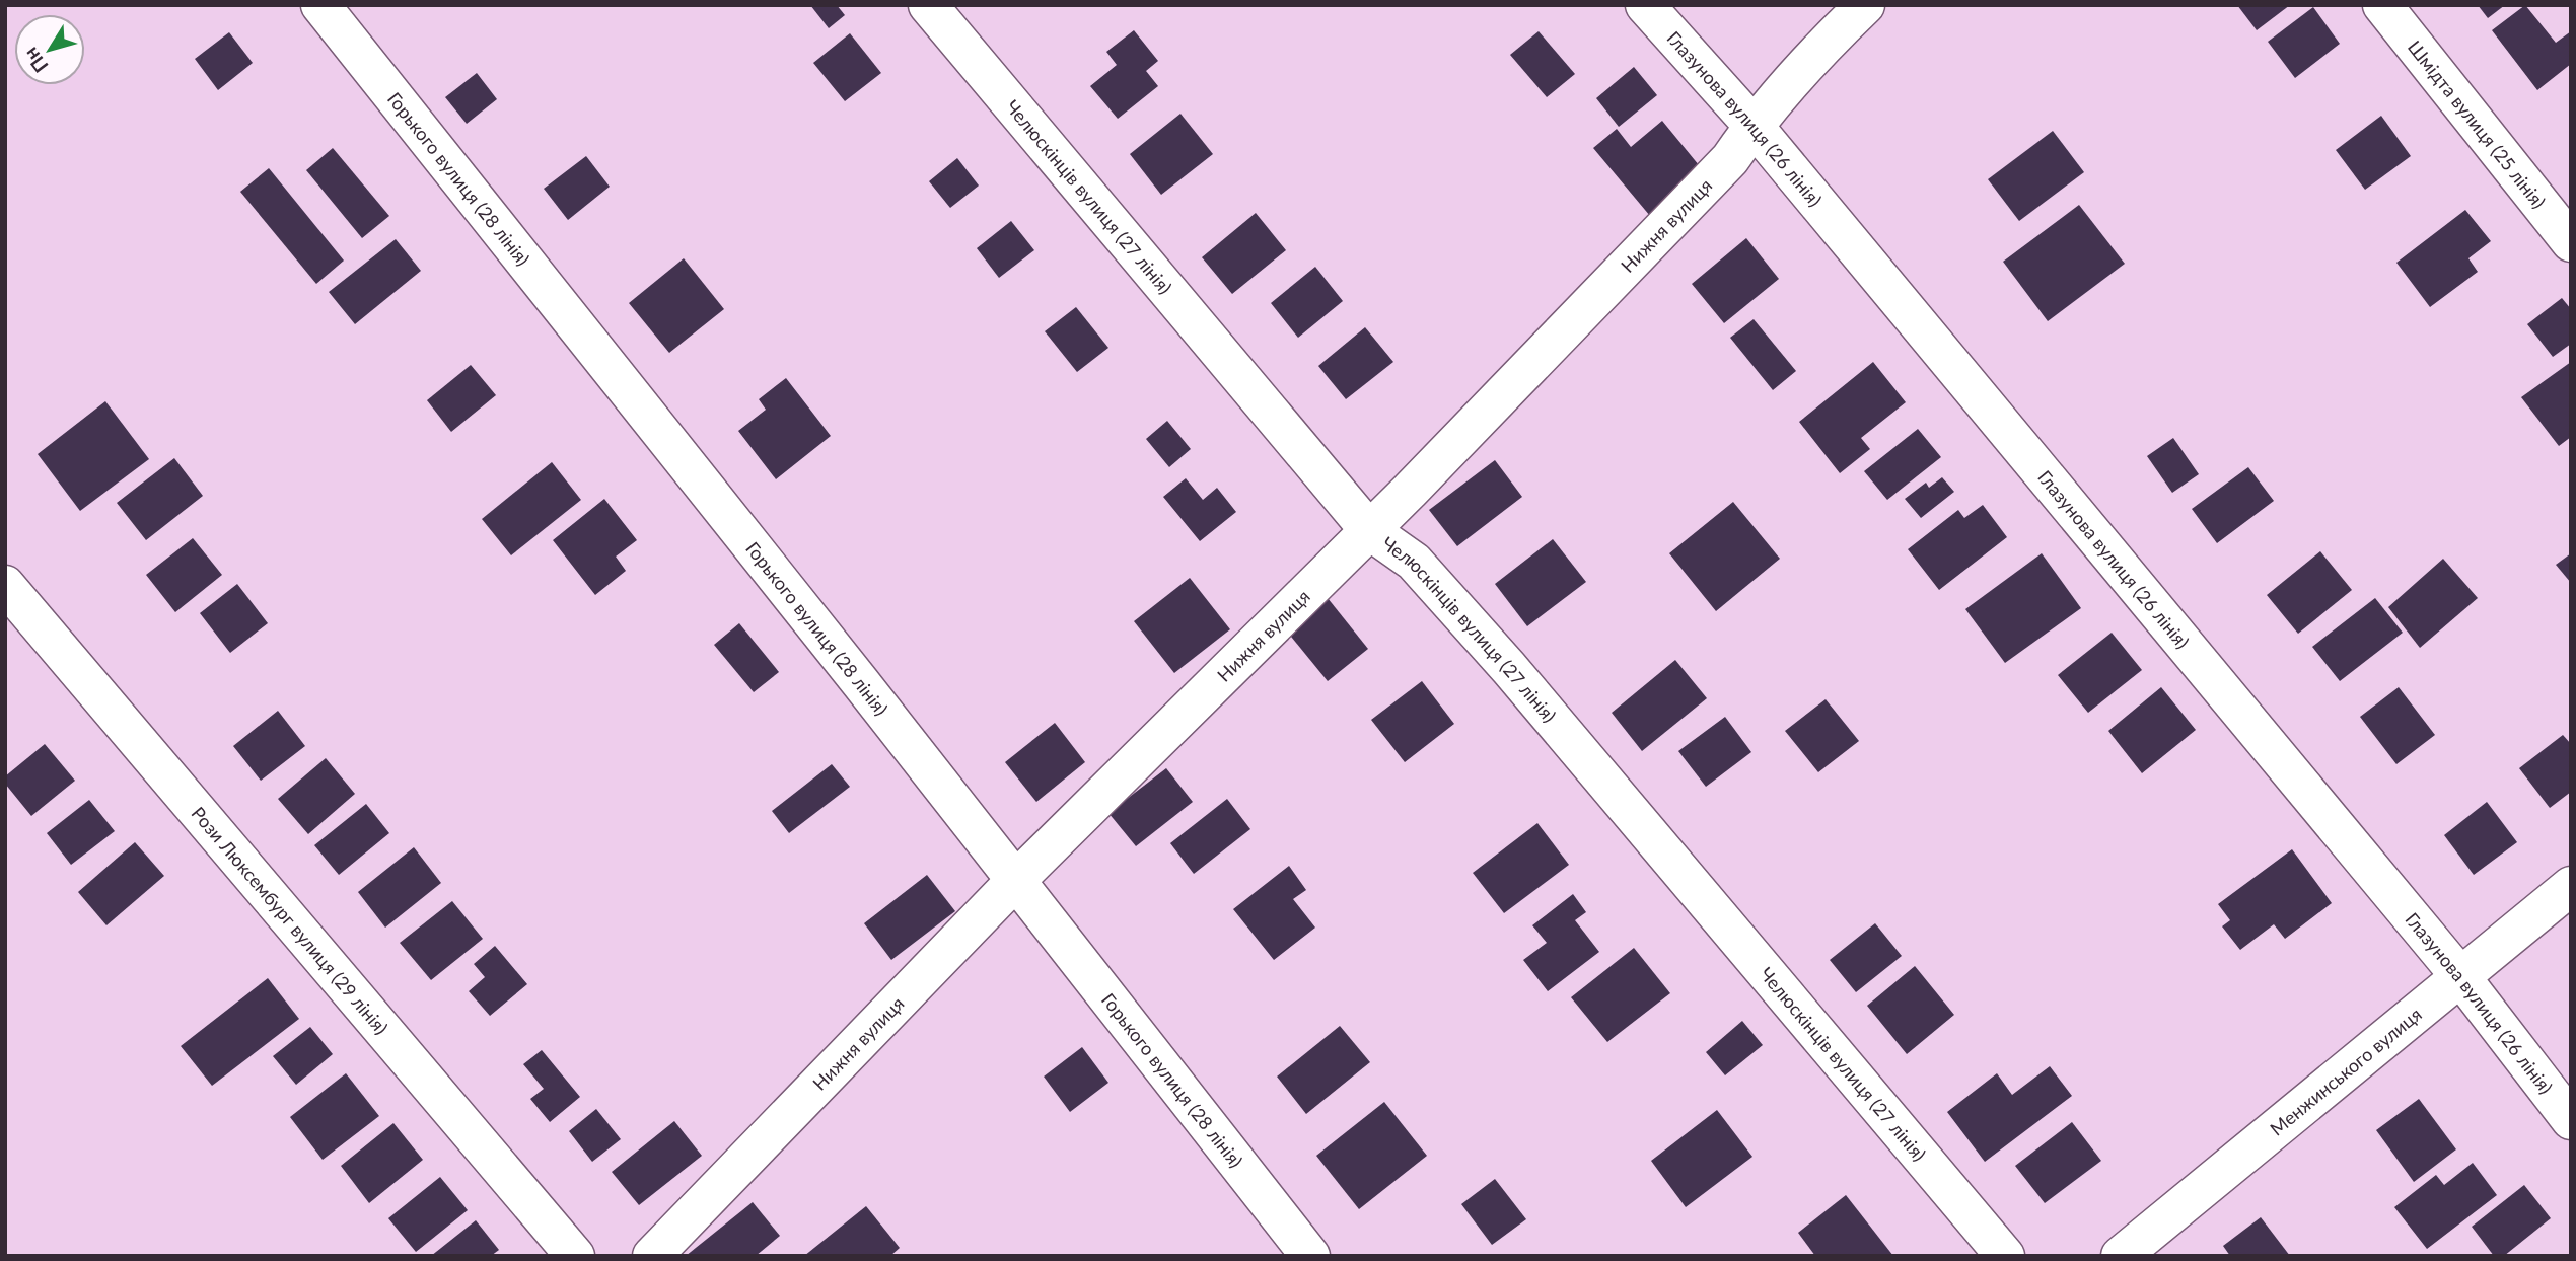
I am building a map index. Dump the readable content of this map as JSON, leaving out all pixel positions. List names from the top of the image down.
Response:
{
  "streets": {
    "street": [
      "Глазунова вулиця (26 лiнiя)",
      "Шмідта вулиця (25 лiнiя)",
      "Горького вулиця (28 лiнiя)",
      "Челюскінців вулиця (27 лiнiя)",
      "Нижня вулиця",
      "Рози Люксембург вулиця (29 лiнiя)",
      "Менжинського вулиця"
    ]
  },
  "crossings": [
    ["Глазунова вулиця (26 лiнiя)", "Нижня вулиця"],
    ["Глазунова вулиця (26 лiнiя)", "Менжинського вулиця"],
    ["Горького вулиця (28 лiнiя)", "Нижня вулиця"],
    ["Челюскінців вулиця (27 лiнiя)", "Нижня вулиця"]
  ],
  "north": "bottom left"
}
